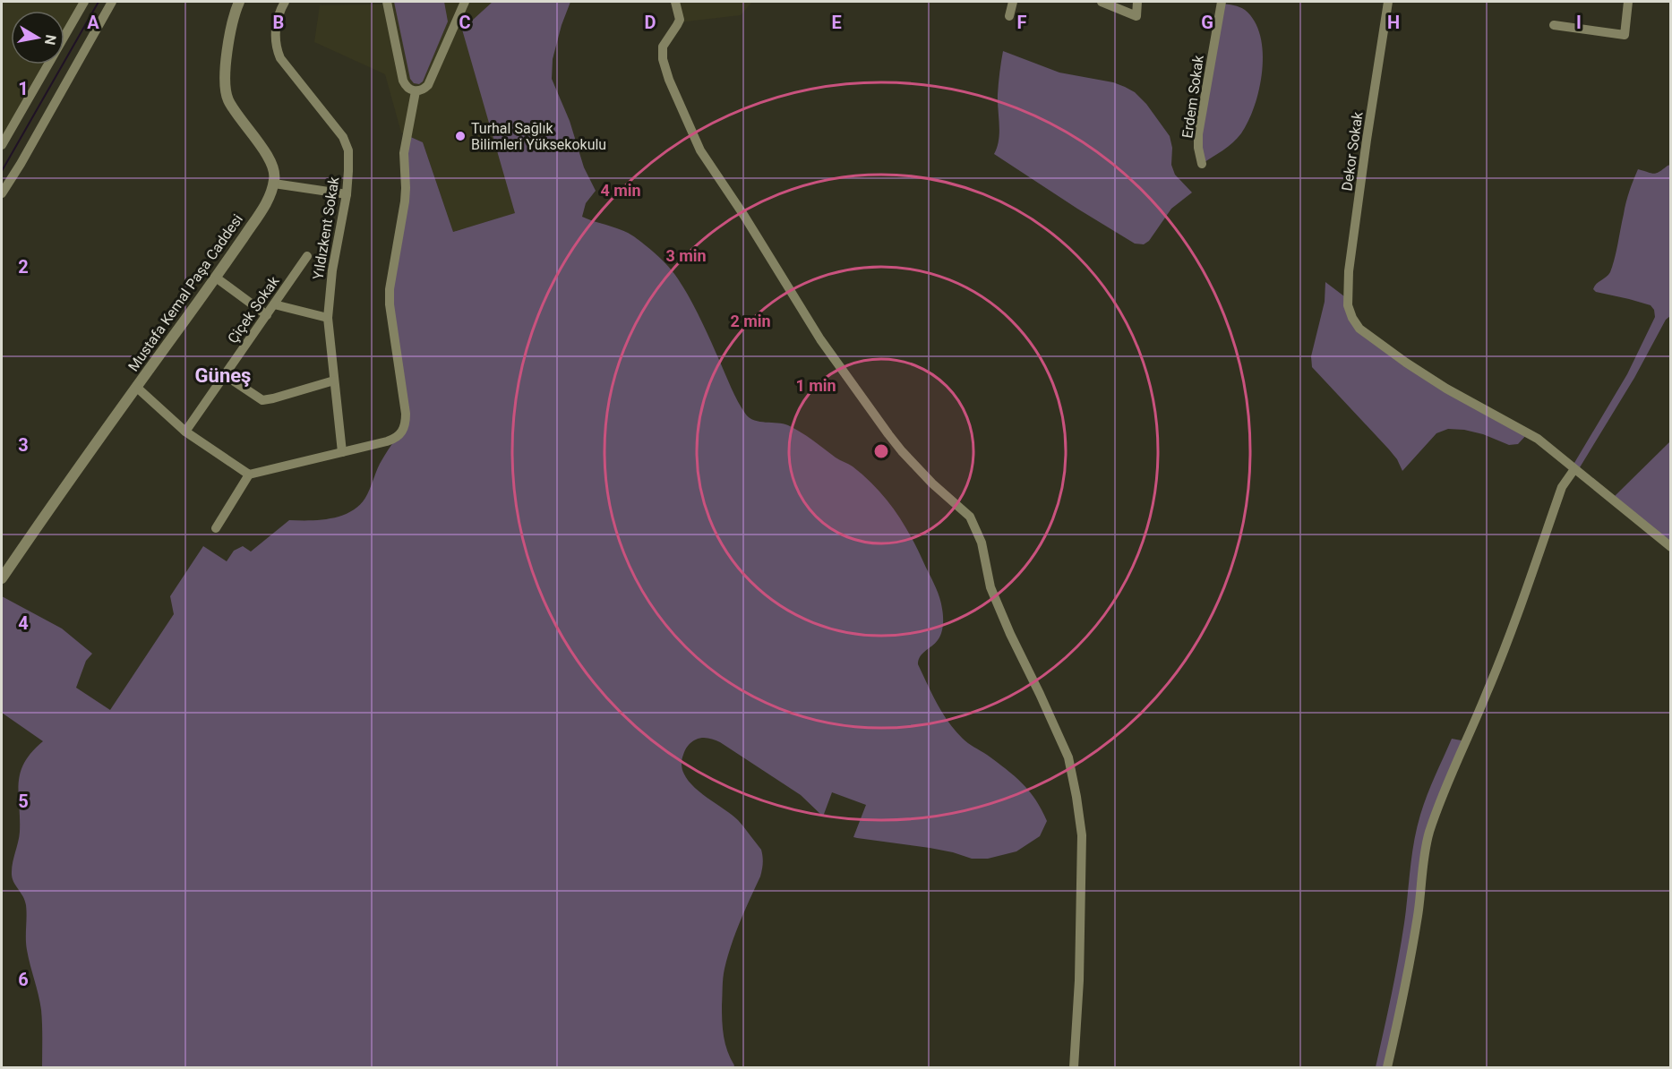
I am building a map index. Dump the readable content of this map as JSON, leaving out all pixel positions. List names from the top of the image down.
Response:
{
  "streets": {
    "street": [
      "Erdem Sokak",
      "Dekor Sokak",
      "Yıldızkent Sokak",
      "Mustafa Kemal Paşa Caddesi",
      "Çiçek Sokak"
    ]
  },
  "districts": ["Güneş"],
  "places": ["Turhal Sağlık Bilimleri Yüksekokulu"],
  "north": "right",
  "grid": {
    "columns": [
      "A",
      "B",
      "C",
      "D",
      "E",
      "F",
      "G",
      "H",
      "I"
    ],
    "rows": [
      "1",
      "2",
      "3",
      "4",
      "5",
      "6"
    ]
  },
  "rings": [
    "4 min",
    "3 min",
    "2 min",
    "1 min"
  ]
}
